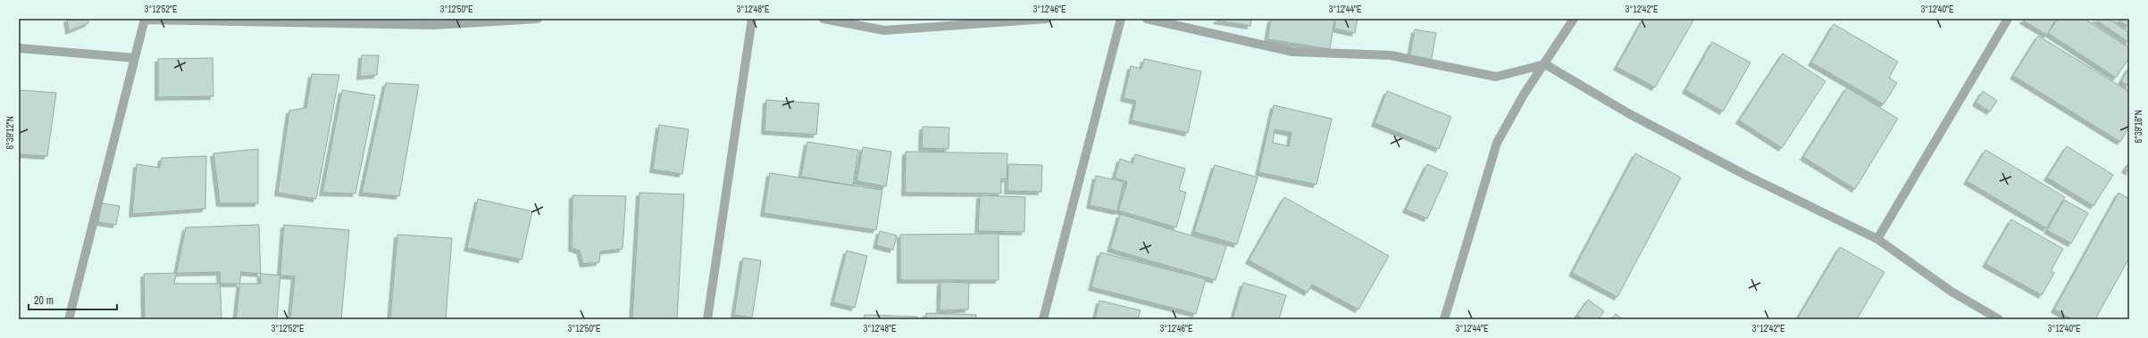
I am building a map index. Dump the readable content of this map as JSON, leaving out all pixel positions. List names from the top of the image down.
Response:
{
  "scale_bar": "20 m",
  "coordinates": [
    "3°12'52\"E",
    "3°12'50\"E",
    "3°12'48\"E",
    "3°12'46\"E",
    "3°12'44\"E",
    "3°12'42\"E",
    "3°12'40\"E",
    "6°39'18\"N",
    "6°39'12\"N"
  ]
}
